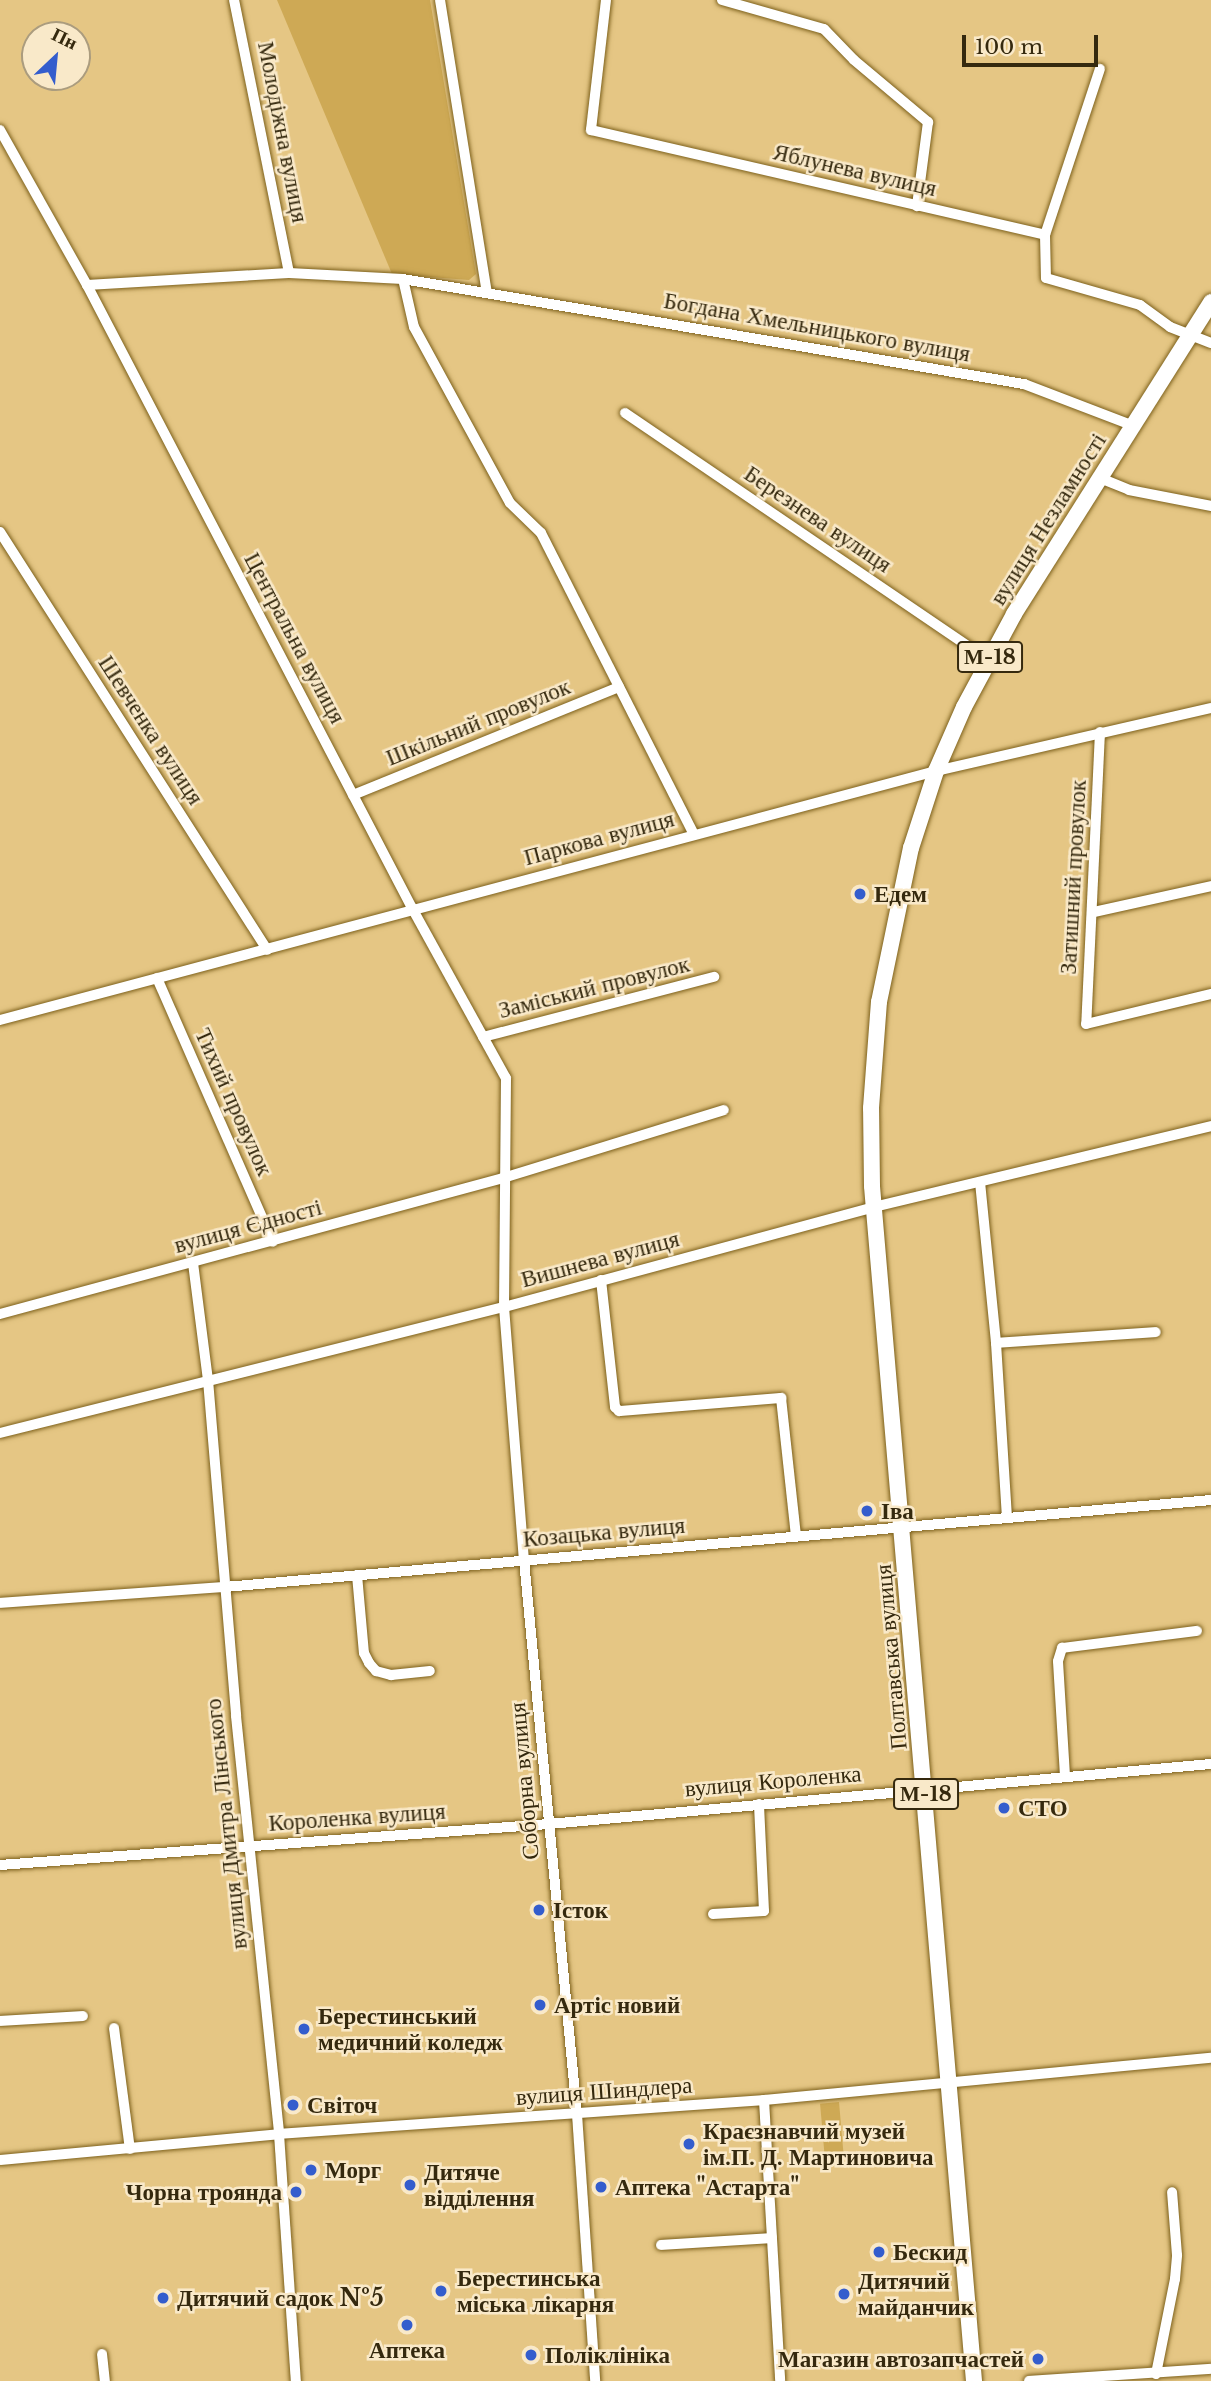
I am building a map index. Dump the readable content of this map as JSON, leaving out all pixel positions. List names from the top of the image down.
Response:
{
  "streets": {
    "highway": ["вулиця Незламності", "М-18", "Полтавська вулиця"],
    "street": [
      "Молодіжна вулиця",
      "Яблунева вулиця",
      "Богдана Хмельницького вулиця",
      "Березнева вулиця",
      "Центральна вулиця",
      "Шкільний провулок",
      "Шевченка вулиця",
      "Паркова вулиця",
      "Затишний провулок",
      "Заміський провулок",
      "Тихий провулок",
      "вулиця Єдності",
      "Вишнева вулиця",
      "Козацька вулиця",
      "Соборна вулиця",
      "вулиця Короленка",
      "Короленка вулиця",
      "вулиця Дмитра Лінського",
      "вулиця Шиндлера"
    ]
  },
  "crossings": [
    ["Молодіжна вулиця", "Богдана Хмельницького вулиця"],
    ["Богдана Хмельницького вулиця", "вулиця Незламності"],
    ["Богдана Хмельницького вулиця", "Центральна вулиця"],
    ["Березнева вулиця", "вулиця Незламності"],
    ["вулиця Незламності", "Паркова вулиця"],
    ["вулиця Незламності", "Полтавська вулиця"],
    ["Центральна вулиця", "Шкільний провулок"],
    ["Центральна вулиця", "Паркова вулиця"],
    ["Центральна вулиця", "Заміський провулок"],
    ["Центральна вулиця", "вулиця Єдності"],
    ["Центральна вулиця", "Соборна вулиця"],
    ["Шевченка вулиця", "Паркова вулиця"],
    ["Паркова вулиця", "Затишний провулок"],
    ["Паркова вулиця", "Тихий провулок"],
    ["Тихий провулок", "вулиця Єдності"],
    ["вулиця Єдності", "Соборна вулиця"],
    ["вулиця Єдності", "вулиця Дмитра Лінського"],
    ["Вишнева вулиця", "Полтавська вулиця"],
    ["Вишнева вулиця", "Соборна вулиця"],
    ["Вишнева вулиця", "вулиця Дмитра Лінського"],
    ["Козацька вулиця", "Полтавська вулиця"],
    ["Козацька вулиця", "Соборна вулиця"],
    ["Козацька вулиця", "вулиця Дмитра Лінського"],
    ["Полтавська вулиця", "вулиця Короленка"],
    ["Полтавська вулиця", "вулиця Шиндлера"],
    ["Соборна вулиця", "вулиця Короленка"],
    ["Соборна вулиця", "Короленка вулиця"],
    ["Соборна вулиця", "вулиця Шиндлера"],
    ["вулиця Короленка", "Короленка вулиця"],
    ["Короленка вулиця", "вулиця Дмитра Лінського"],
    ["вулиця Дмитра Лінського", "вулиця Шиндлера"]
  ],
  "places": [
    "Едем",
    "Іва",
    "СТО",
    "Істок",
    "Артіс новий",
    "Берестинський медичний коледж",
    "Світоч",
    "Краєзнавчий музей ім.П. Д. Мартиновича",
    "Морг",
    "Дитяче відділення",
    "Аптека \"Астарта\"",
    "Чорна троянда",
    "Бескид",
    "Берестинська міська лікарня",
    "Дитячий майданчик",
    "Дитячий садок №5",
    "Аптека",
    "Поліклініка",
    "Магазин автозапчастей"
  ],
  "scale_bar": "100 m",
  "north": "top right"
}
